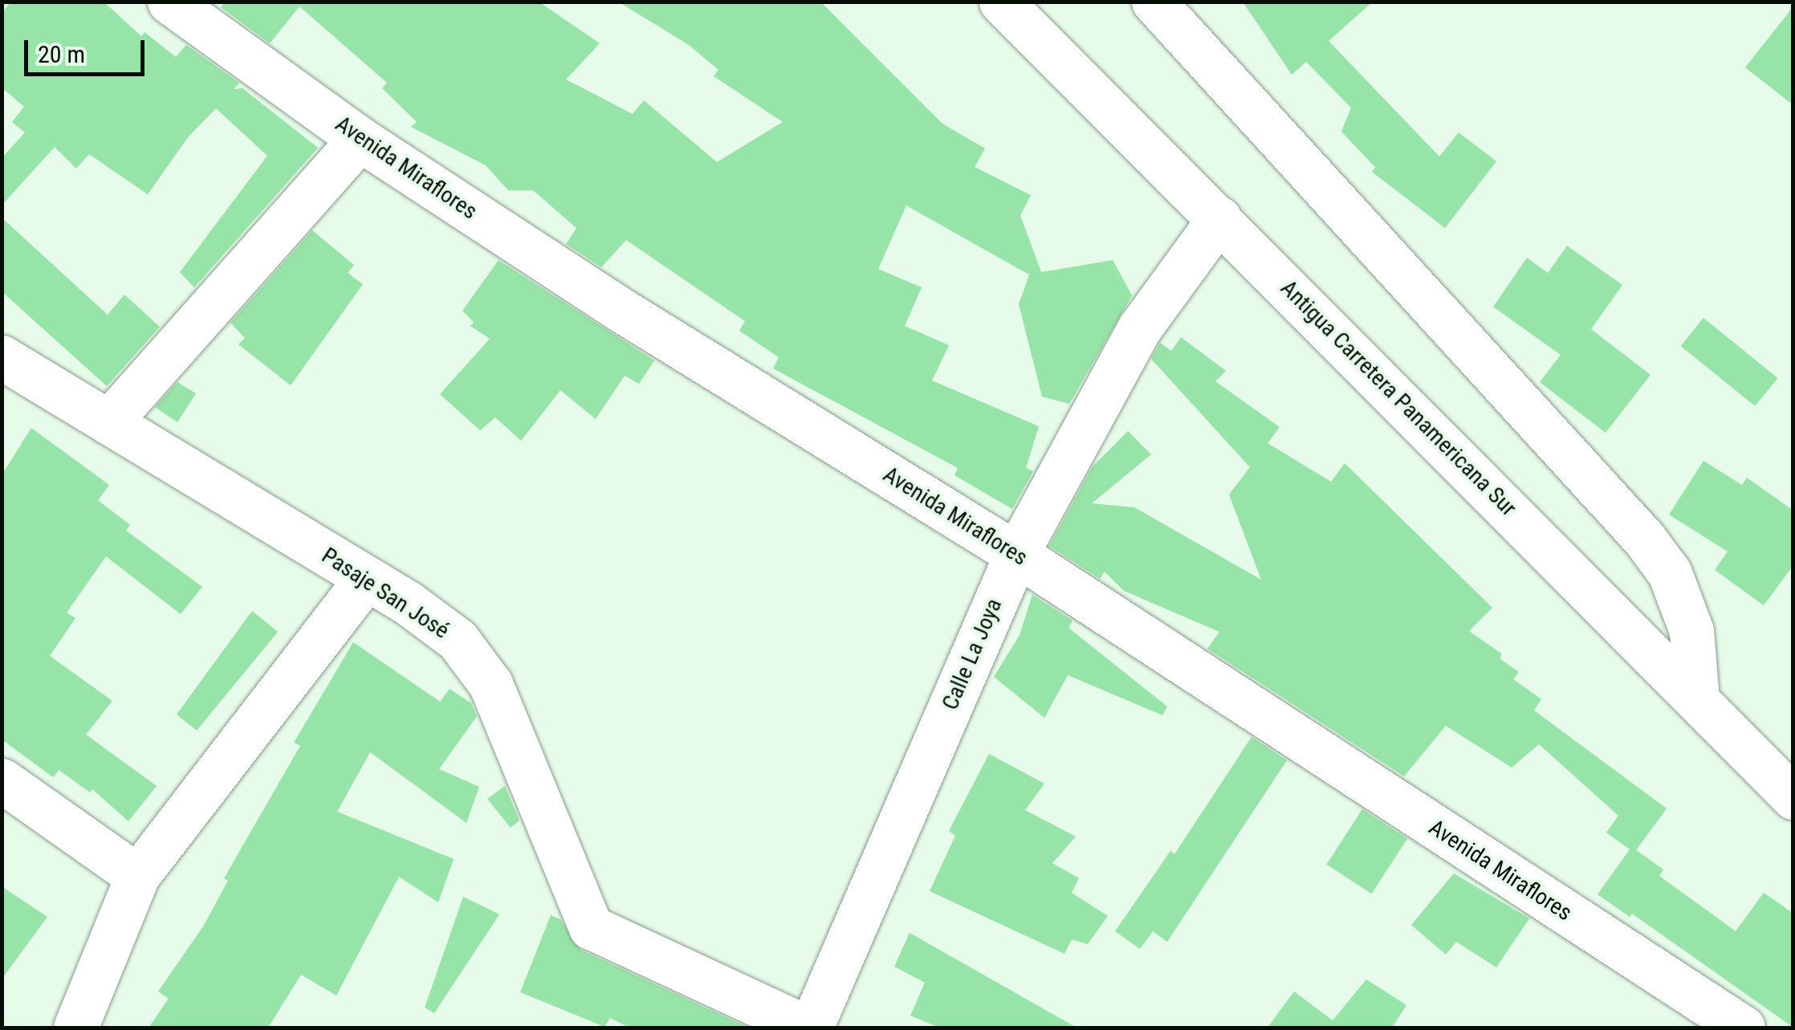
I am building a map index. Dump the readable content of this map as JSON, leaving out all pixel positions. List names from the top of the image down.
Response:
{
  "streets": {
    "main road": [
      "Avenida Miraflores",
      "Antigua Carretera Panamericana Sur",
      "Pasaje San José",
      "Calle La Joya"
    ]
  },
  "crossings": [
    ["Avenida Miraflores", "Calle La Joya"],
    ["Antigua Carretera Panamericana Sur", "Calle La Joya"],
    ["Pasaje San José", "Calle La Joya"]
  ],
  "scale_bar": "20 m"
}
